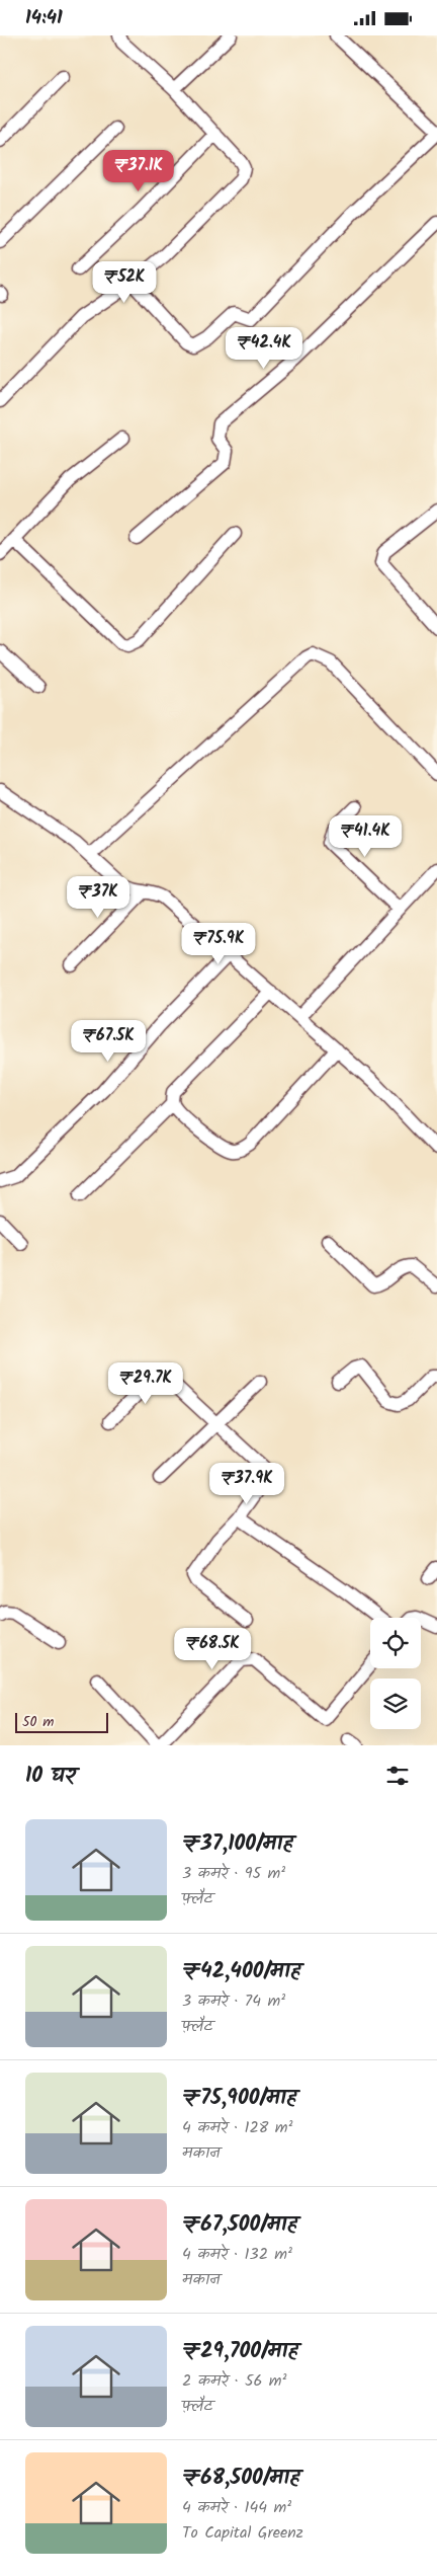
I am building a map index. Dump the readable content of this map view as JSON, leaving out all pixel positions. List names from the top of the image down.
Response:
{
  "scale_bar": "50 m",
  "page": {
    "status": "14:41",
    "price": [
      "₹37.1K",
      "₹52K",
      "₹42.4K",
      "₹41.4K",
      "₹37K",
      "₹75.9K",
      "₹67.5K",
      "₹29.7K",
      "₹37.9K",
      "₹68.5K"
    ],
    "scale": "50 m",
    "heading": "10 घर",
    "list": [
      {
        "name": "₹37,100/माह",
        "note": "3 कमरे · 95 m² · फ़्लैट"
      },
      {
        "name": "₹42,400/माह",
        "note": "3 कमरे · 74 m² · फ़्लैट"
      },
      {
        "name": "₹75,900/माह",
        "note": "4 कमरे · 128 m² · मकान"
      },
      {
        "name": "₹67,500/माह",
        "note": "4 कमरे · 132 m² · मकान"
      },
      {
        "name": "₹29,700/माह",
        "note": "2 कमरे · 56 m² · फ़्लैट"
      },
      {
        "name": "₹68,500/माह",
        "note": "4 कमरे · 144 m² · To Capital Greenz"
      }
    ]
  }
}
